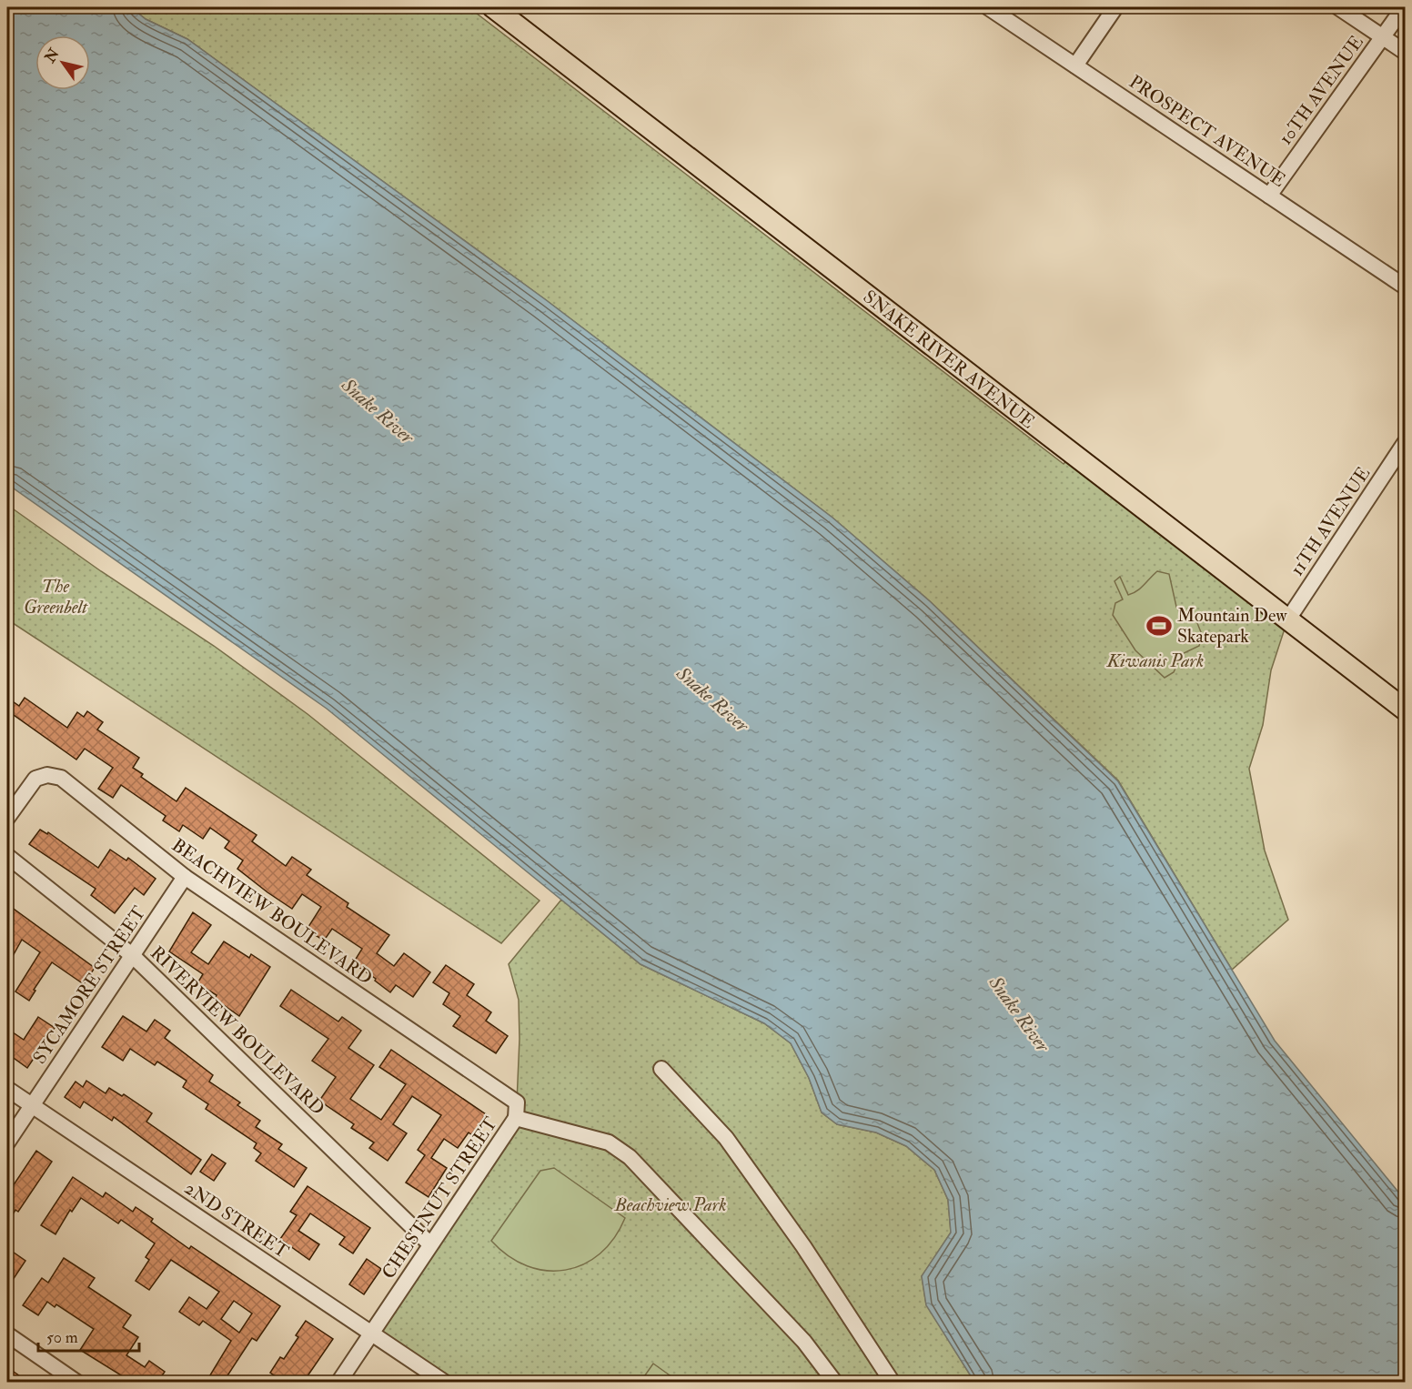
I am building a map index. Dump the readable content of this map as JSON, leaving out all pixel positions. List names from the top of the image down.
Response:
{
  "streets": {
    "main road": ["SNAKE RIVER AVENUE"],
    "street": [
      "10TH AVENUE",
      "PROSPECT AVENUE",
      "11TH AVENUE",
      "BEACHVIEW BOULEVARD",
      "SYCAMORE STREET",
      "RIVERVIEW BOULEVARD",
      "CHESTNUT STREET",
      "2ND STREET"
    ]
  },
  "crossings": [
    ["10TH AVENUE", "PROSPECT AVENUE"],
    ["SNAKE RIVER AVENUE", "11TH AVENUE"],
    ["BEACHVIEW BOULEVARD", "SYCAMORE STREET"],
    ["BEACHVIEW BOULEVARD", "CHESTNUT STREET"],
    ["SYCAMORE STREET", "RIVERVIEW BOULEVARD"],
    ["SYCAMORE STREET", "2ND STREET"],
    ["RIVERVIEW BOULEVARD", "CHESTNUT STREET"],
    ["CHESTNUT STREET", "2ND STREET"]
  ],
  "water": ["Snake River"],
  "parks": ["The Greenbelt", "Kiwanis Park", "Beachview Park"],
  "places": {
    "sports": ["Mountain Dew Skatepark"]
  },
  "scale_bar": "50 m",
  "north": "top left"
}
